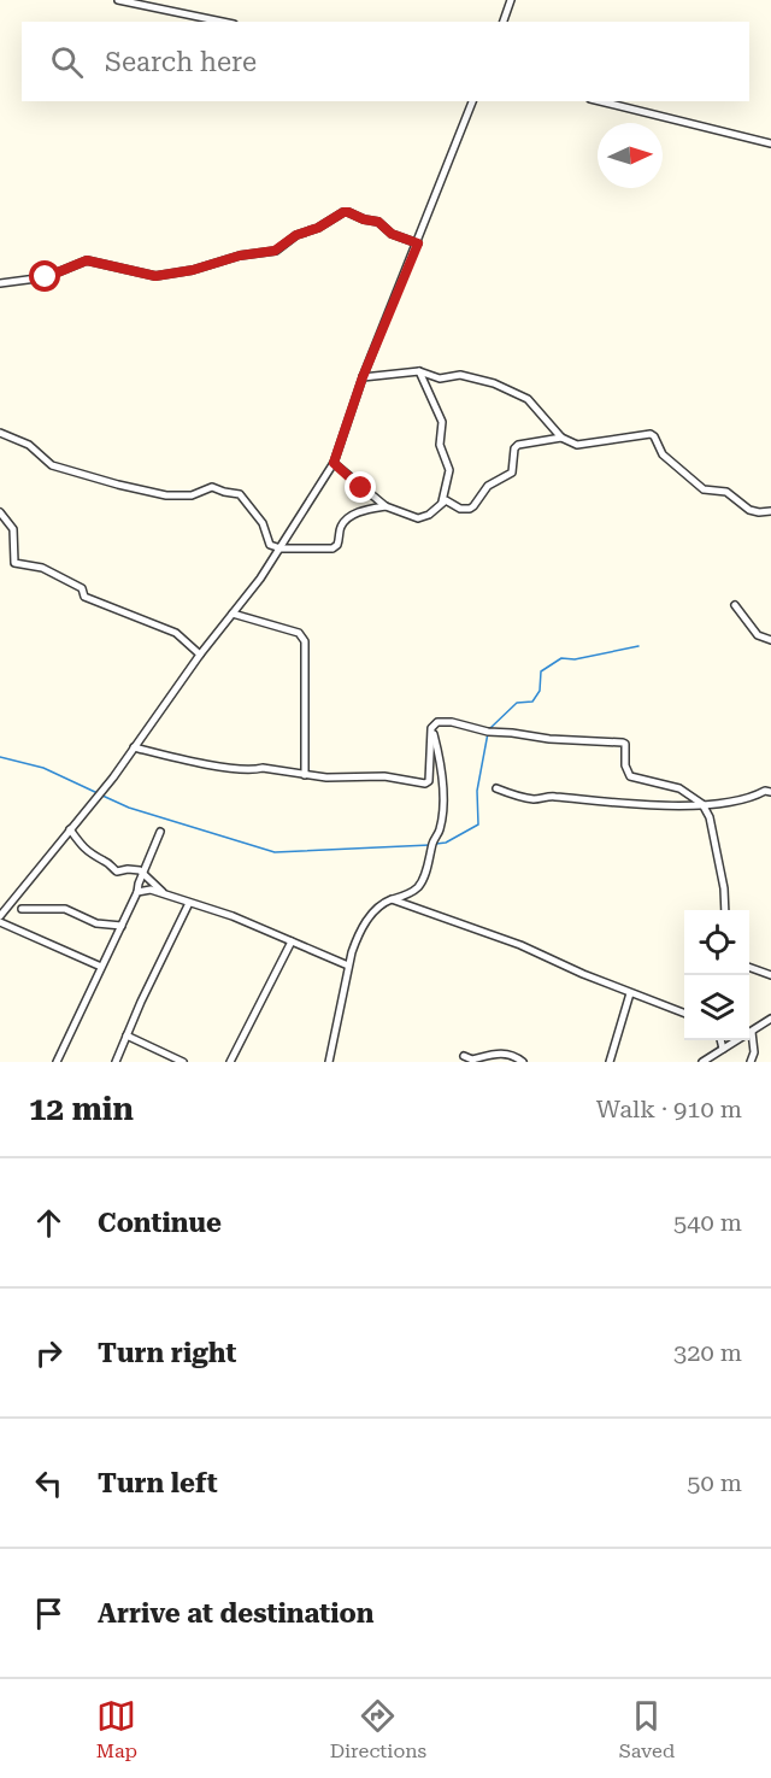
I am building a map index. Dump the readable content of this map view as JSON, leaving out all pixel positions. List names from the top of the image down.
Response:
{
  "north": "right",
  "page": {
    "search": "Search here",
    "heading": ["12 min", "Walk · 910 m"],
    "list": [
      ["Continue", "540 m"],
      ["Turn right", "320 m"],
      ["Turn left", "50 m"],
      "Arrive at destination"
    ],
    "nav": ["Map", "Directions", "Saved"]
  }
}
